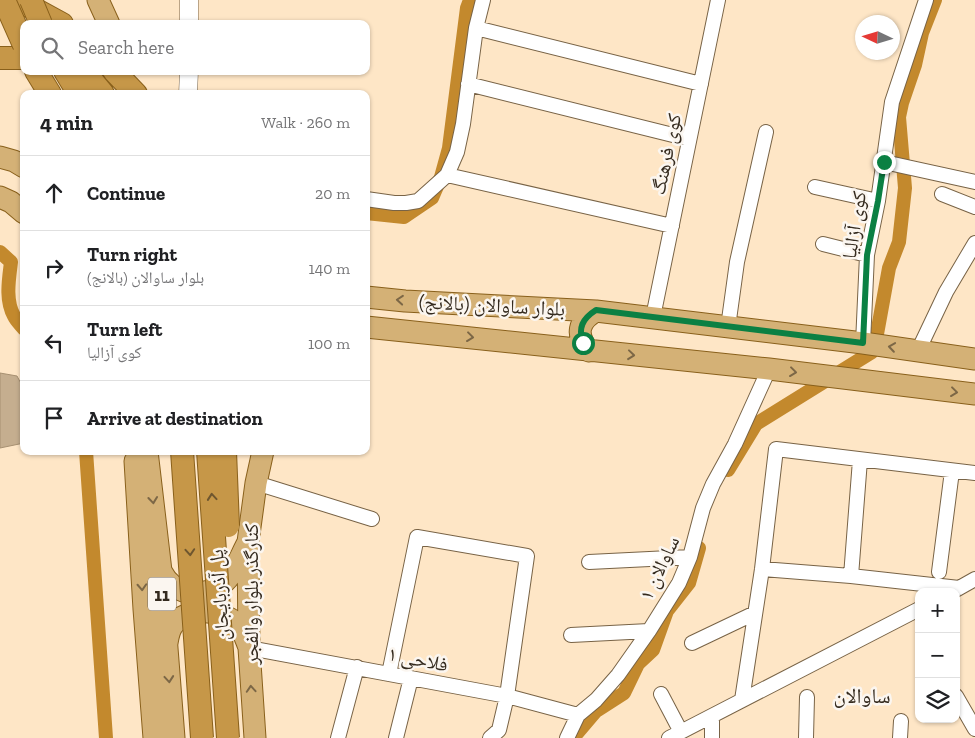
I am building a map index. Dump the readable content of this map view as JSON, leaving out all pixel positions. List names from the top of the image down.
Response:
{
  "streets": {
    "highway": ["پل آذربایجان"],
    "main road": ["بلوار ساوالان (بالانج)", "11", "کنارگذر بلوار والفجر"],
    "street": [
      "کوی فرهنگ",
      "کوی آزالیا",
      "ساوالان ۱",
      "فلاحی ۱"
    ]
  },
  "crossings": [
    ["کوی فرهنگ", "بلوار ساوالان (بالانج)"],
    ["کوی آزالیا", "بلوار ساوالان (بالانج)"],
    ["بلوار ساوالان (بالانج)", "ساوالان ۱"],
    ["ساوالان ۱", "فلاحی ۱"],
    ["11", "کنارگذر بلوار والفجر"],
    ["کنارگذر بلوار والفجر", "فلاحی ۱"]
  ],
  "districts": ["ساوالان"],
  "north": "left",
  "page": {
    "search": "Search here",
    "heading": ["4 min", "Walk · 260 m"],
    "list": [
      ["Continue", "20 m"],
      ["Turn right", "بلوار ساوالان (بالانج)", "140 m"],
      ["Turn left", "کوی آزالیا", "100 m"],
      "Arrive at destination"
    ],
    "map_buttons": ["+", "−"]
  }
}
